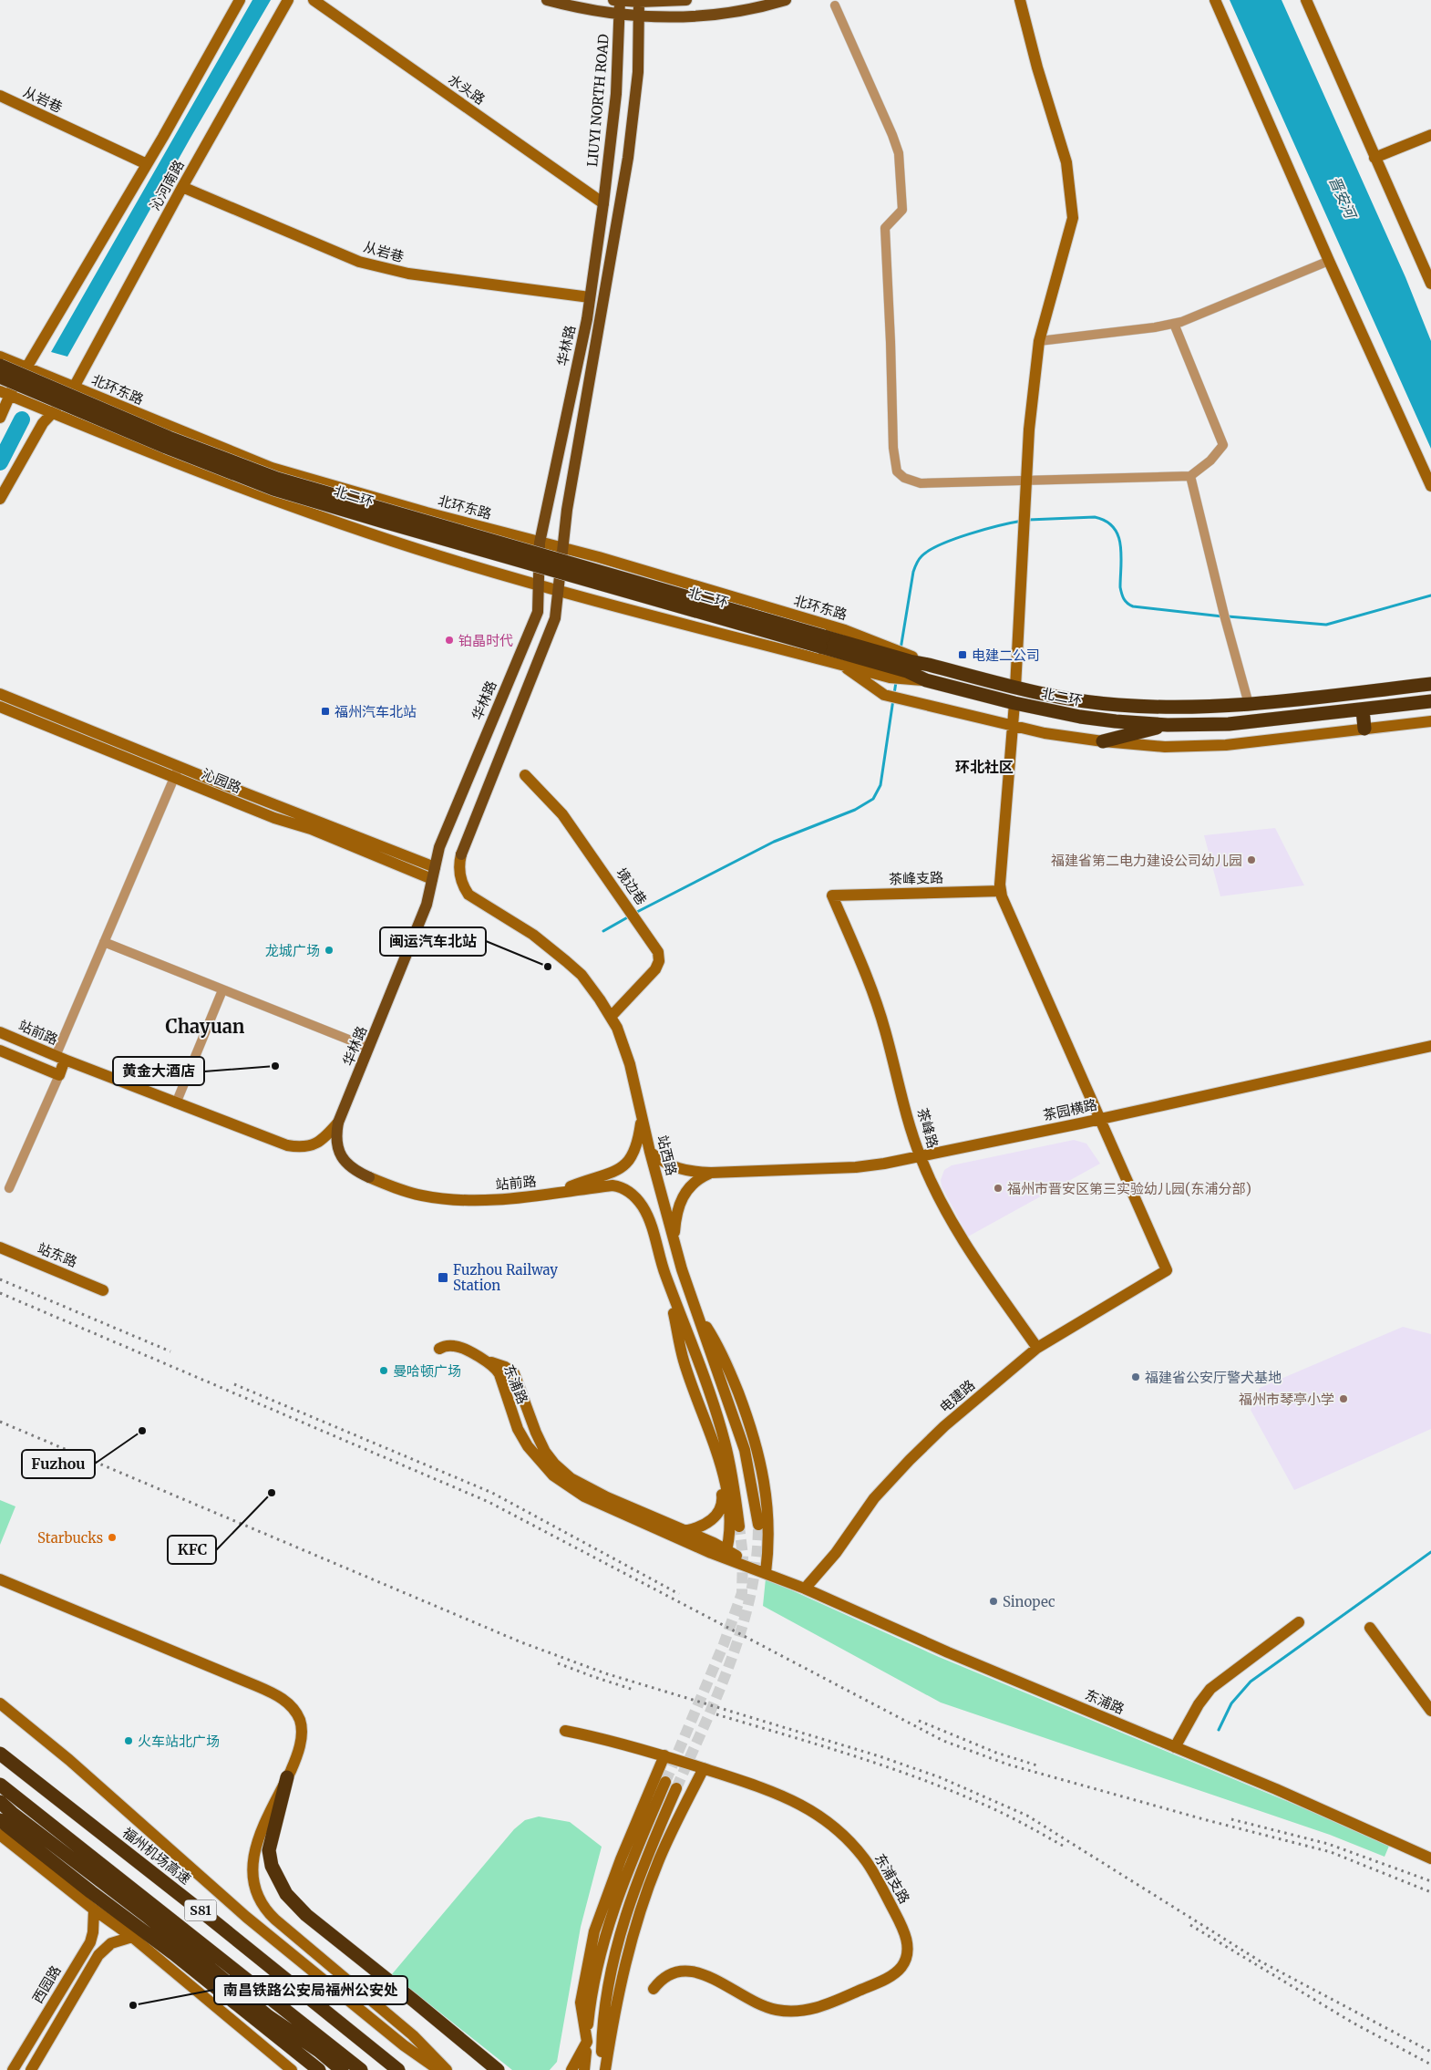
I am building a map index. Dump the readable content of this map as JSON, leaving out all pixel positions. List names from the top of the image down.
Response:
{
  "streets": {
    "highway": ["北二环", "福州机场高速", "S81"],
    "main road": [
      "水头路",
      "从岩巷",
      "LIUYI NORTH ROAD",
      "沁河南路",
      "华林路",
      "北环东路",
      "沁园路",
      "茶峰支路",
      "境边巷",
      "站前路",
      "茶园横路",
      "茶峰路",
      "站西路",
      "站东路",
      "东浦路",
      "电建路",
      "东浦支路",
      "西园路"
    ]
  },
  "crossings": [
    ["水头路", "LIUYI NORTH ROAD"],
    ["水头路", "华林路"],
    ["从岩巷", "沁河南路"],
    ["从岩巷", "华林路"],
    ["LIUYI NORTH ROAD", "华林路"],
    ["沁河南路", "北环东路"],
    ["华林路", "北环东路"],
    ["华林路", "沁园路"],
    ["华林路", "站前路"],
    ["华林路", "站西路"],
    ["北环东路", "北二环"],
    ["茶峰支路", "茶峰路"],
    ["境边巷", "站西路"],
    ["茶园横路", "茶峰路"],
    ["茶园横路", "站西路"],
    ["茶园横路", "电建路"],
    ["茶峰路", "电建路"],
    ["东浦路", "电建路"]
  ],
  "districts": ["环北社区", "Chayuan"],
  "water": ["晋安河"],
  "places": {
    "other": [
      "铂晶时代",
      "福建省第二电力建设公司幼儿园",
      "龙城广场",
      "闽运汽车北站",
      "黄金大酒店",
      "福州市晋安区第三实验幼儿园(东浦分部)",
      "曼哈顿广场",
      "福建省公安厅警犬基地",
      "福州市琴亭小学",
      "Fuzhou",
      "KFC",
      "Starbucks",
      "Sinopec",
      "火车站北广场",
      "南昌铁路公安局福州公安处"
    ],
    "transit": ["电建二公司", "福州汽车北站", "Fuzhou Railway Station"]
  }
}
